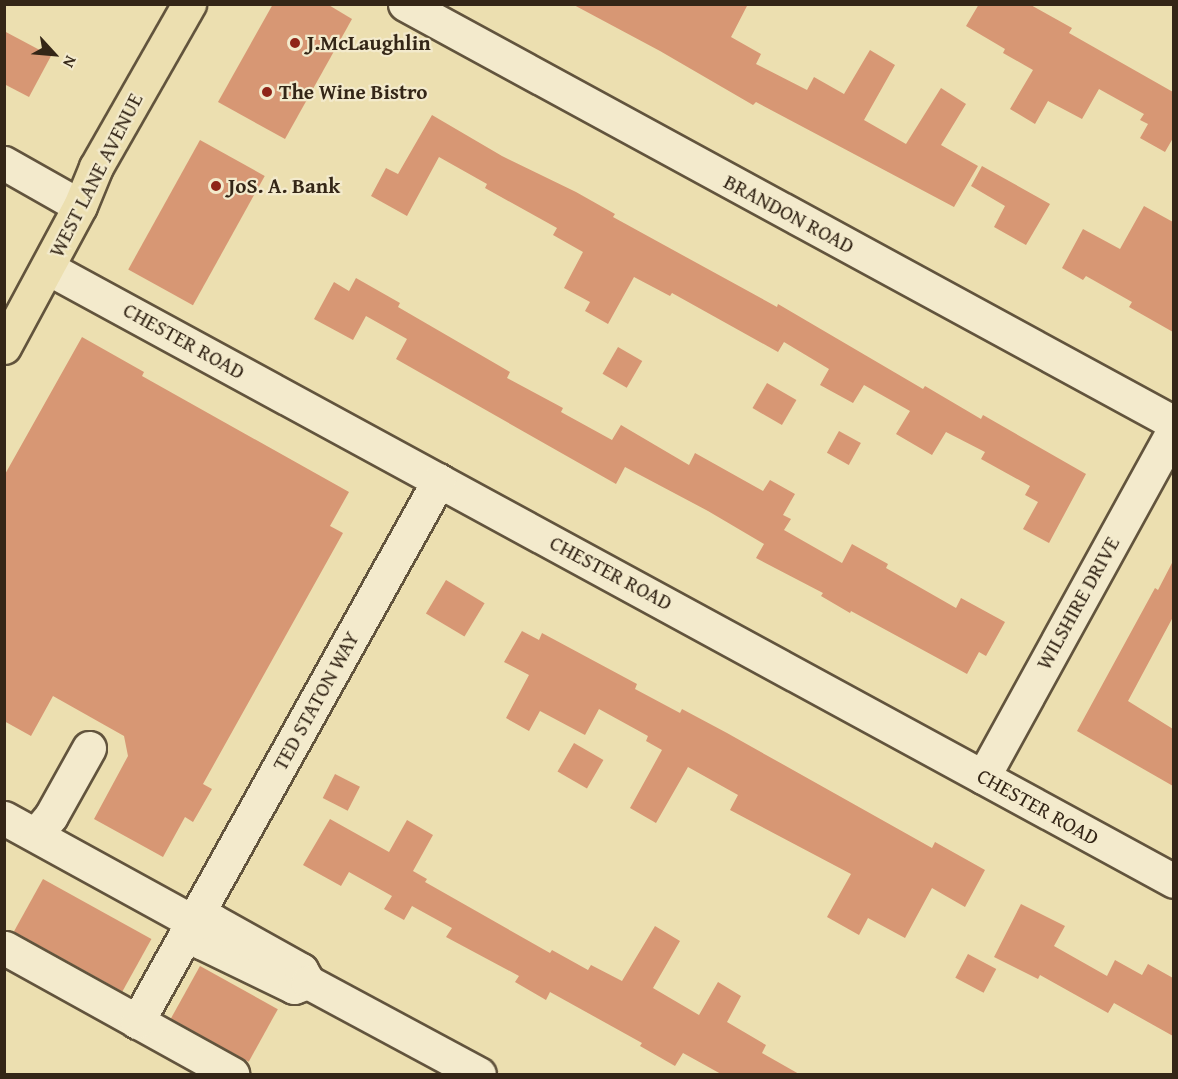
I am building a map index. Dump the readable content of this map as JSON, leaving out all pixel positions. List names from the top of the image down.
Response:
{
  "streets": {
    "main road": ["WEST LANE AVENUE"],
    "street": [
      "BRANDON ROAD",
      "CHESTER ROAD",
      "WILSHIRE DRIVE",
      "TED STATON WAY"
    ]
  },
  "crossings": [
    ["WEST LANE AVENUE", "CHESTER ROAD"],
    ["CHESTER ROAD", "WILSHIRE DRIVE"],
    ["CHESTER ROAD", "TED STATON WAY"]
  ],
  "places": ["J.McLaughlin", "The Wine Bistro", "JoS. A. Bank"],
  "north": "bottom right"
}
